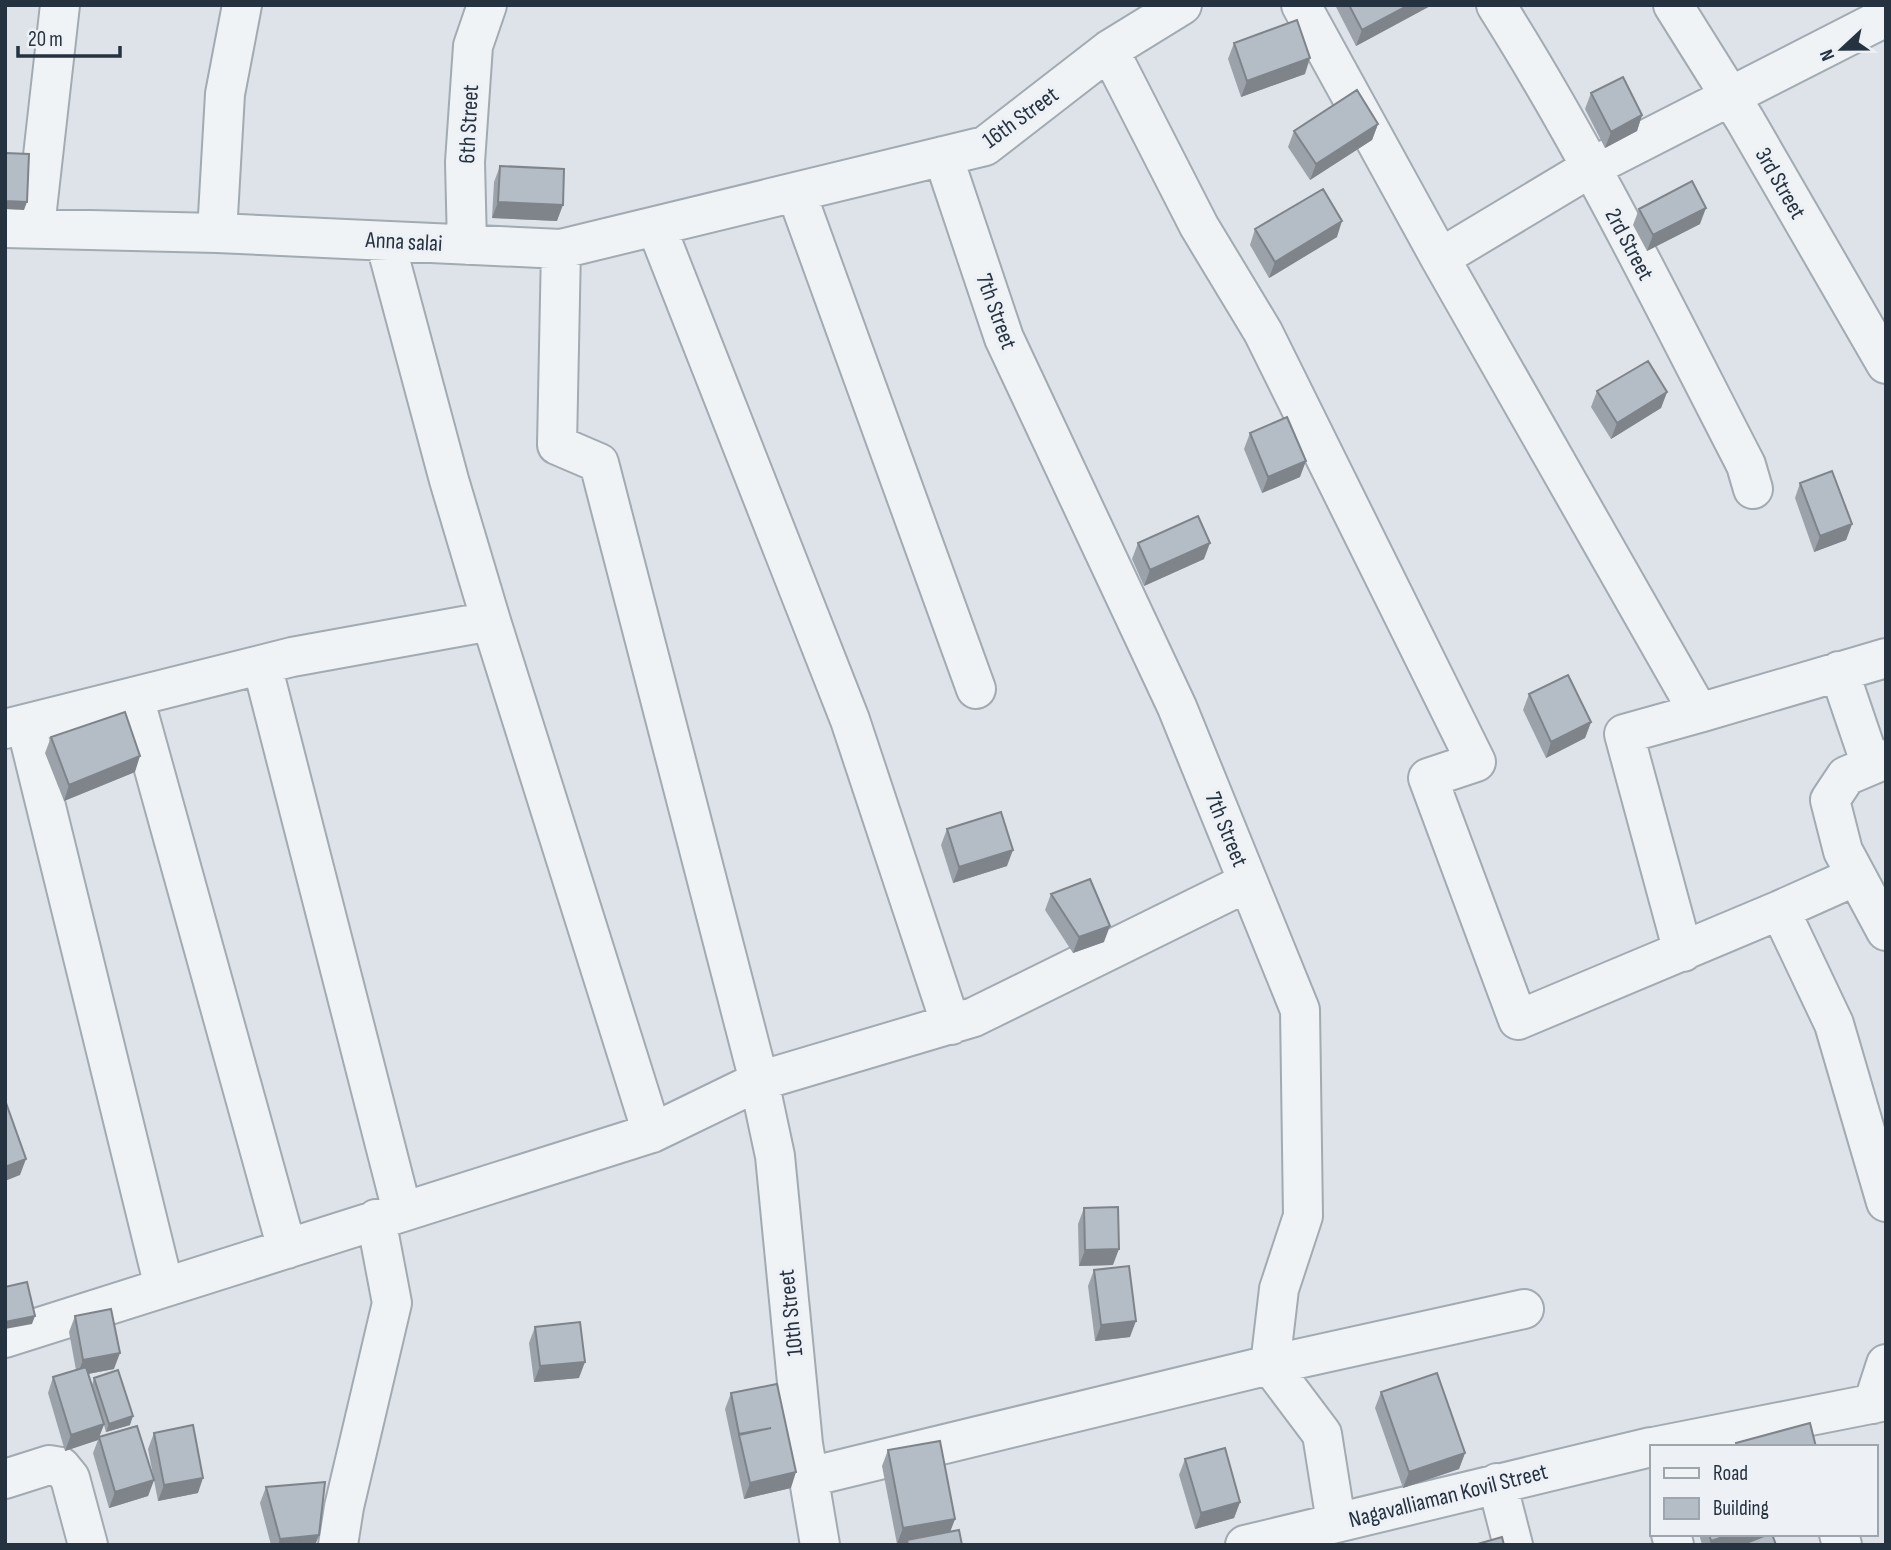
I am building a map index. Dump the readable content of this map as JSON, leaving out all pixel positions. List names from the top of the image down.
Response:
{
  "streets": {
    "street": [
      "16th Street",
      "6th Street",
      "3rd Street",
      "Anna salai",
      "2rd Street",
      "7th Street",
      "10th Street",
      "Nagavalliaman Kovil Street"
    ]
  },
  "crossings": [
    ["16th Street", "Anna salai"],
    ["16th Street", "7th Street"],
    ["6th Street", "Anna salai"],
    ["Anna salai", "10th Street"]
  ],
  "legend": ["Road", "Building"],
  "scale_bar": "20 m",
  "north": "left"
}
